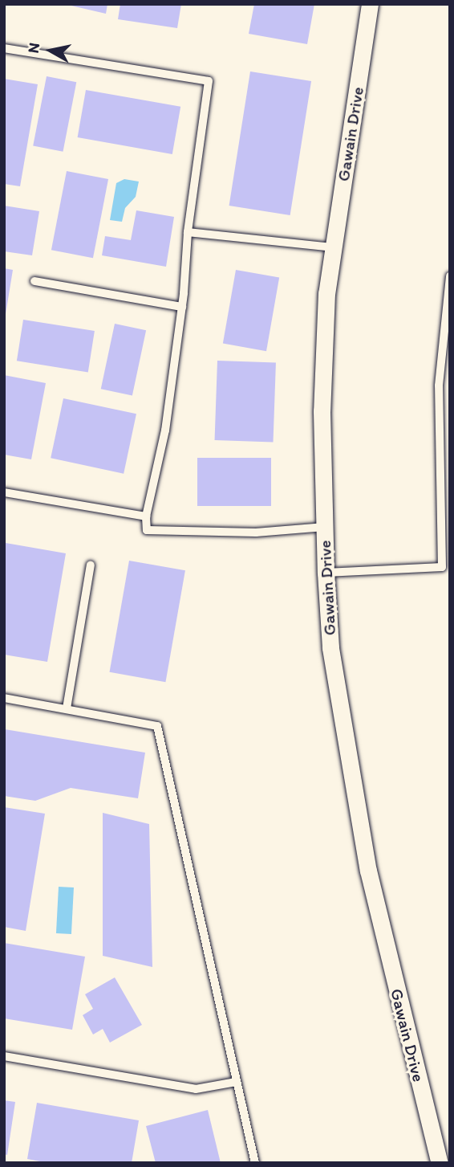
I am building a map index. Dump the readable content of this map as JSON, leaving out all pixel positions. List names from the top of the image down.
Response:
{
  "streets": {
    "street": ["Gawain Drive"]
  },
  "north": "left"
}
